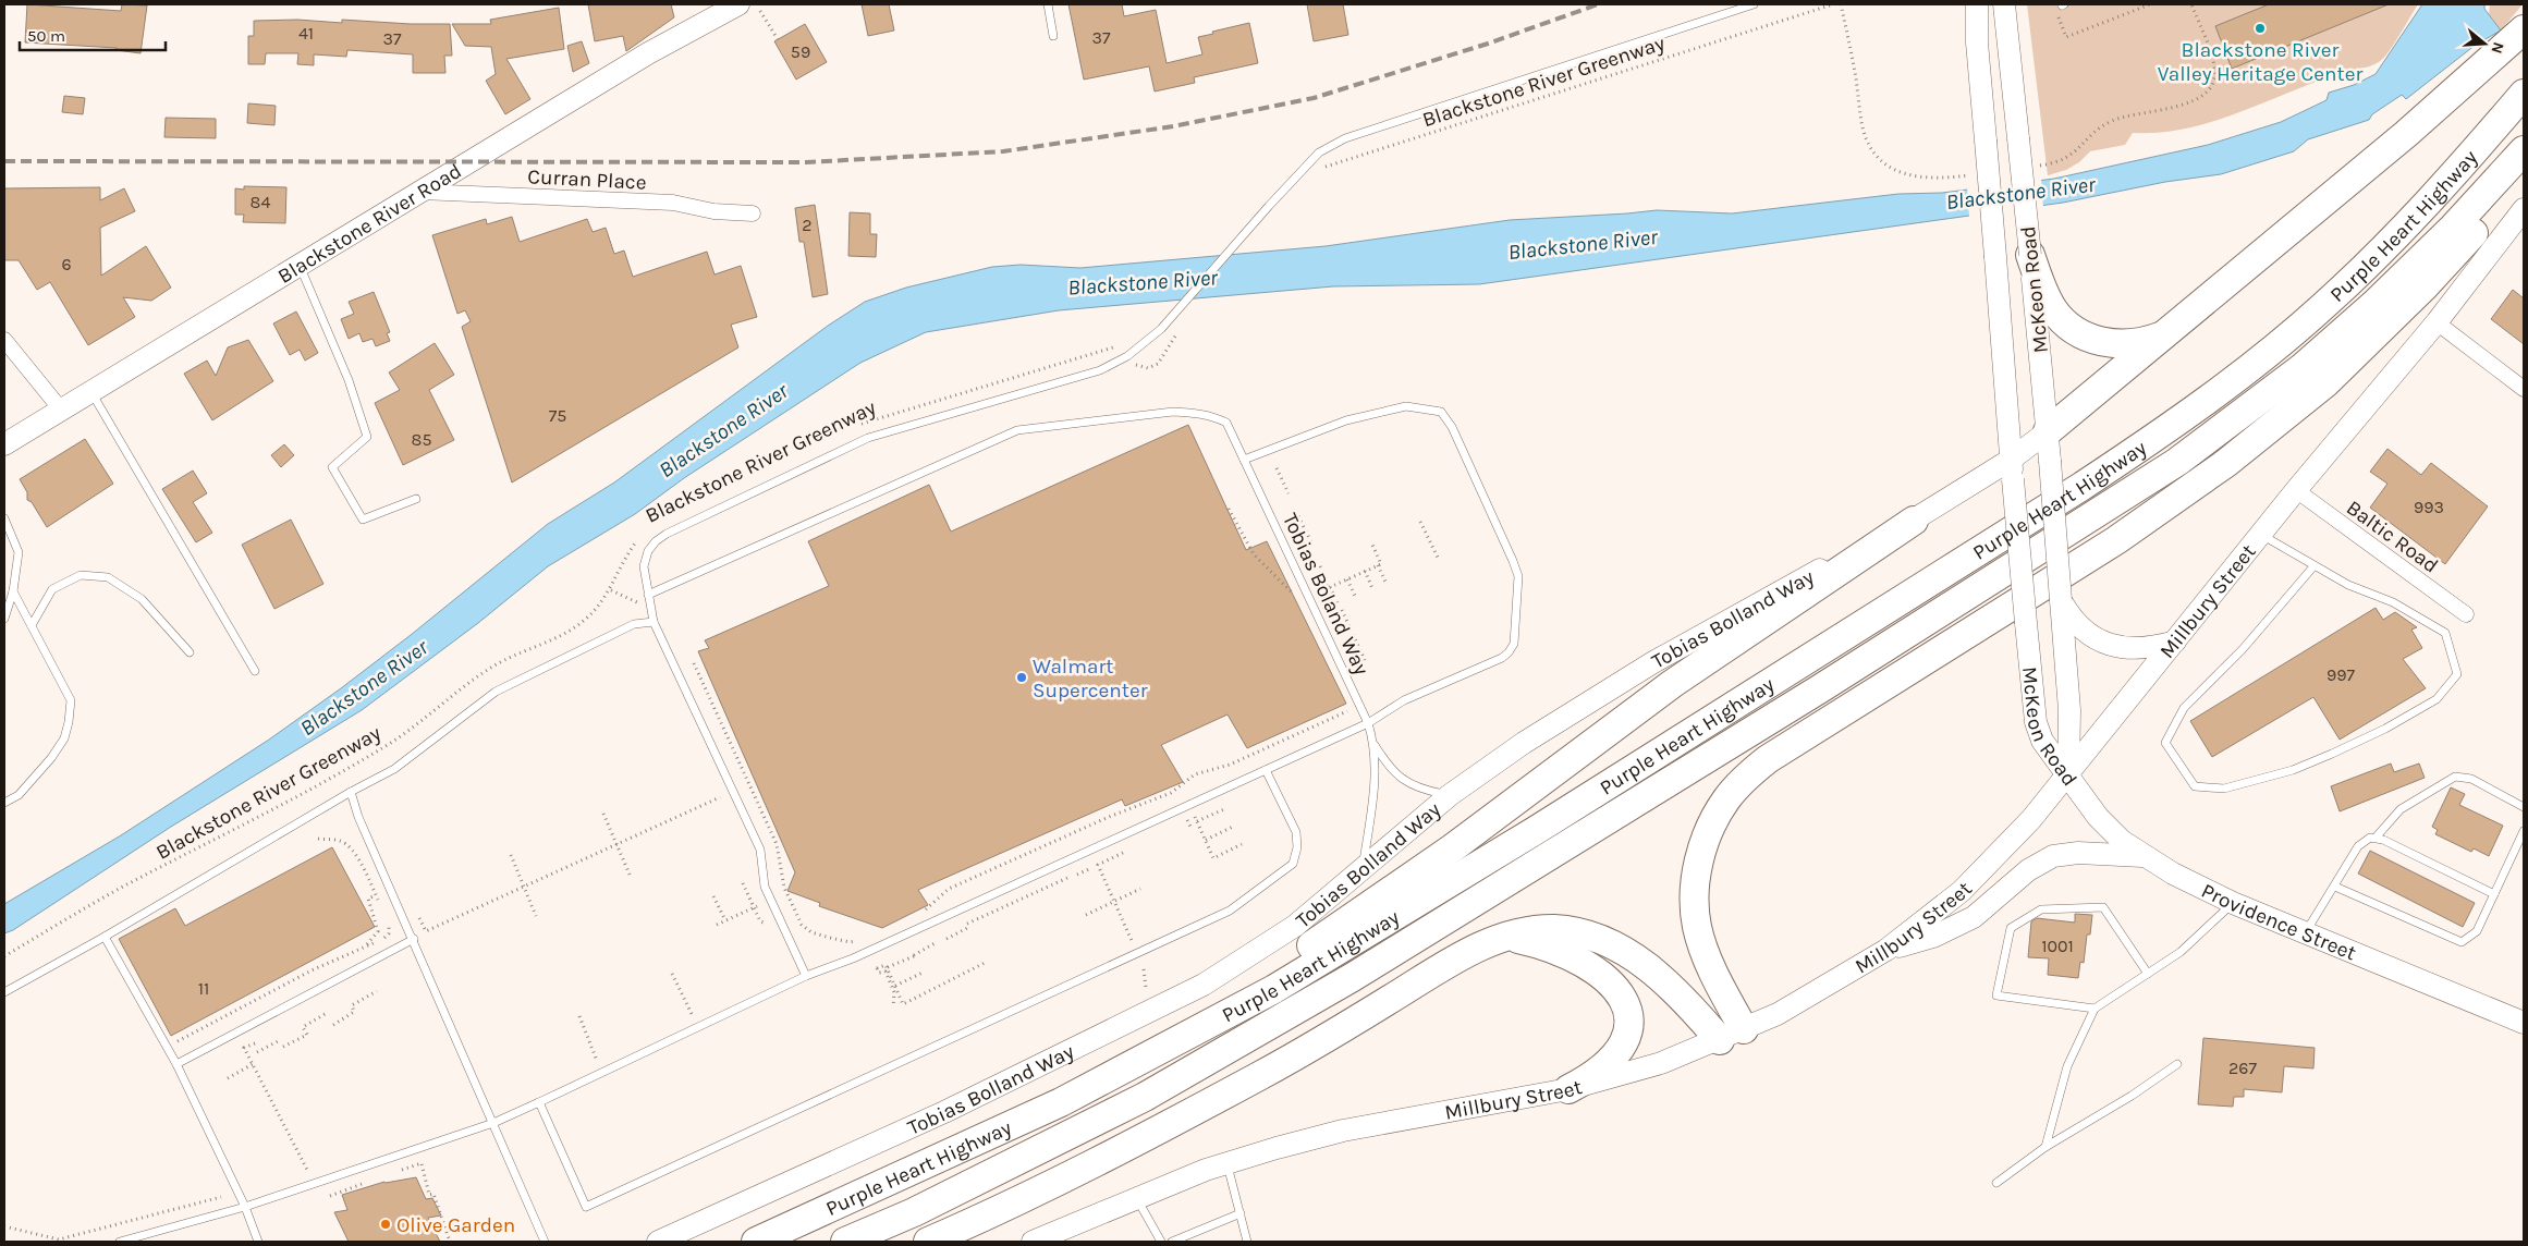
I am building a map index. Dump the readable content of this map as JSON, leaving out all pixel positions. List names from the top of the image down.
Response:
{
  "streets": {
    "highway": ["Purple Heart Highway"],
    "main road": [
      "Blackstone River Road",
      "McKeon Road",
      "Millbury Street",
      "Tobias Bolland Way",
      "Providence Street"
    ],
    "street": ["Curran Place", "Baltic Road"],
    "lane": ["Tobias Boland Way"],
    "path": ["Blackstone River Greenway"]
  },
  "crossings": [
    ["Curran Place", "Blackstone River Road"],
    ["McKeon Road", "Millbury Street"],
    ["McKeon Road", "Tobias Bolland Way"],
    ["McKeon Road", "Providence Street"],
    ["Baltic Road", "Millbury Street"],
    ["Tobias Boland Way", "Tobias Bolland Way"],
    ["Millbury Street", "Providence Street"]
  ],
  "water": ["Blackstone River"],
  "places": ["Blackstone River Valley Heritage Center", "Walmart Supercenter", "Olive Garden"],
  "house_numbers": [
    "41",
    "37",
    "37",
    "59",
    "84",
    "2",
    "6",
    "75",
    "85",
    "993",
    "997",
    "1001",
    "11",
    "267"
  ],
  "scale_bar": "50 m",
  "north": "right"
}
